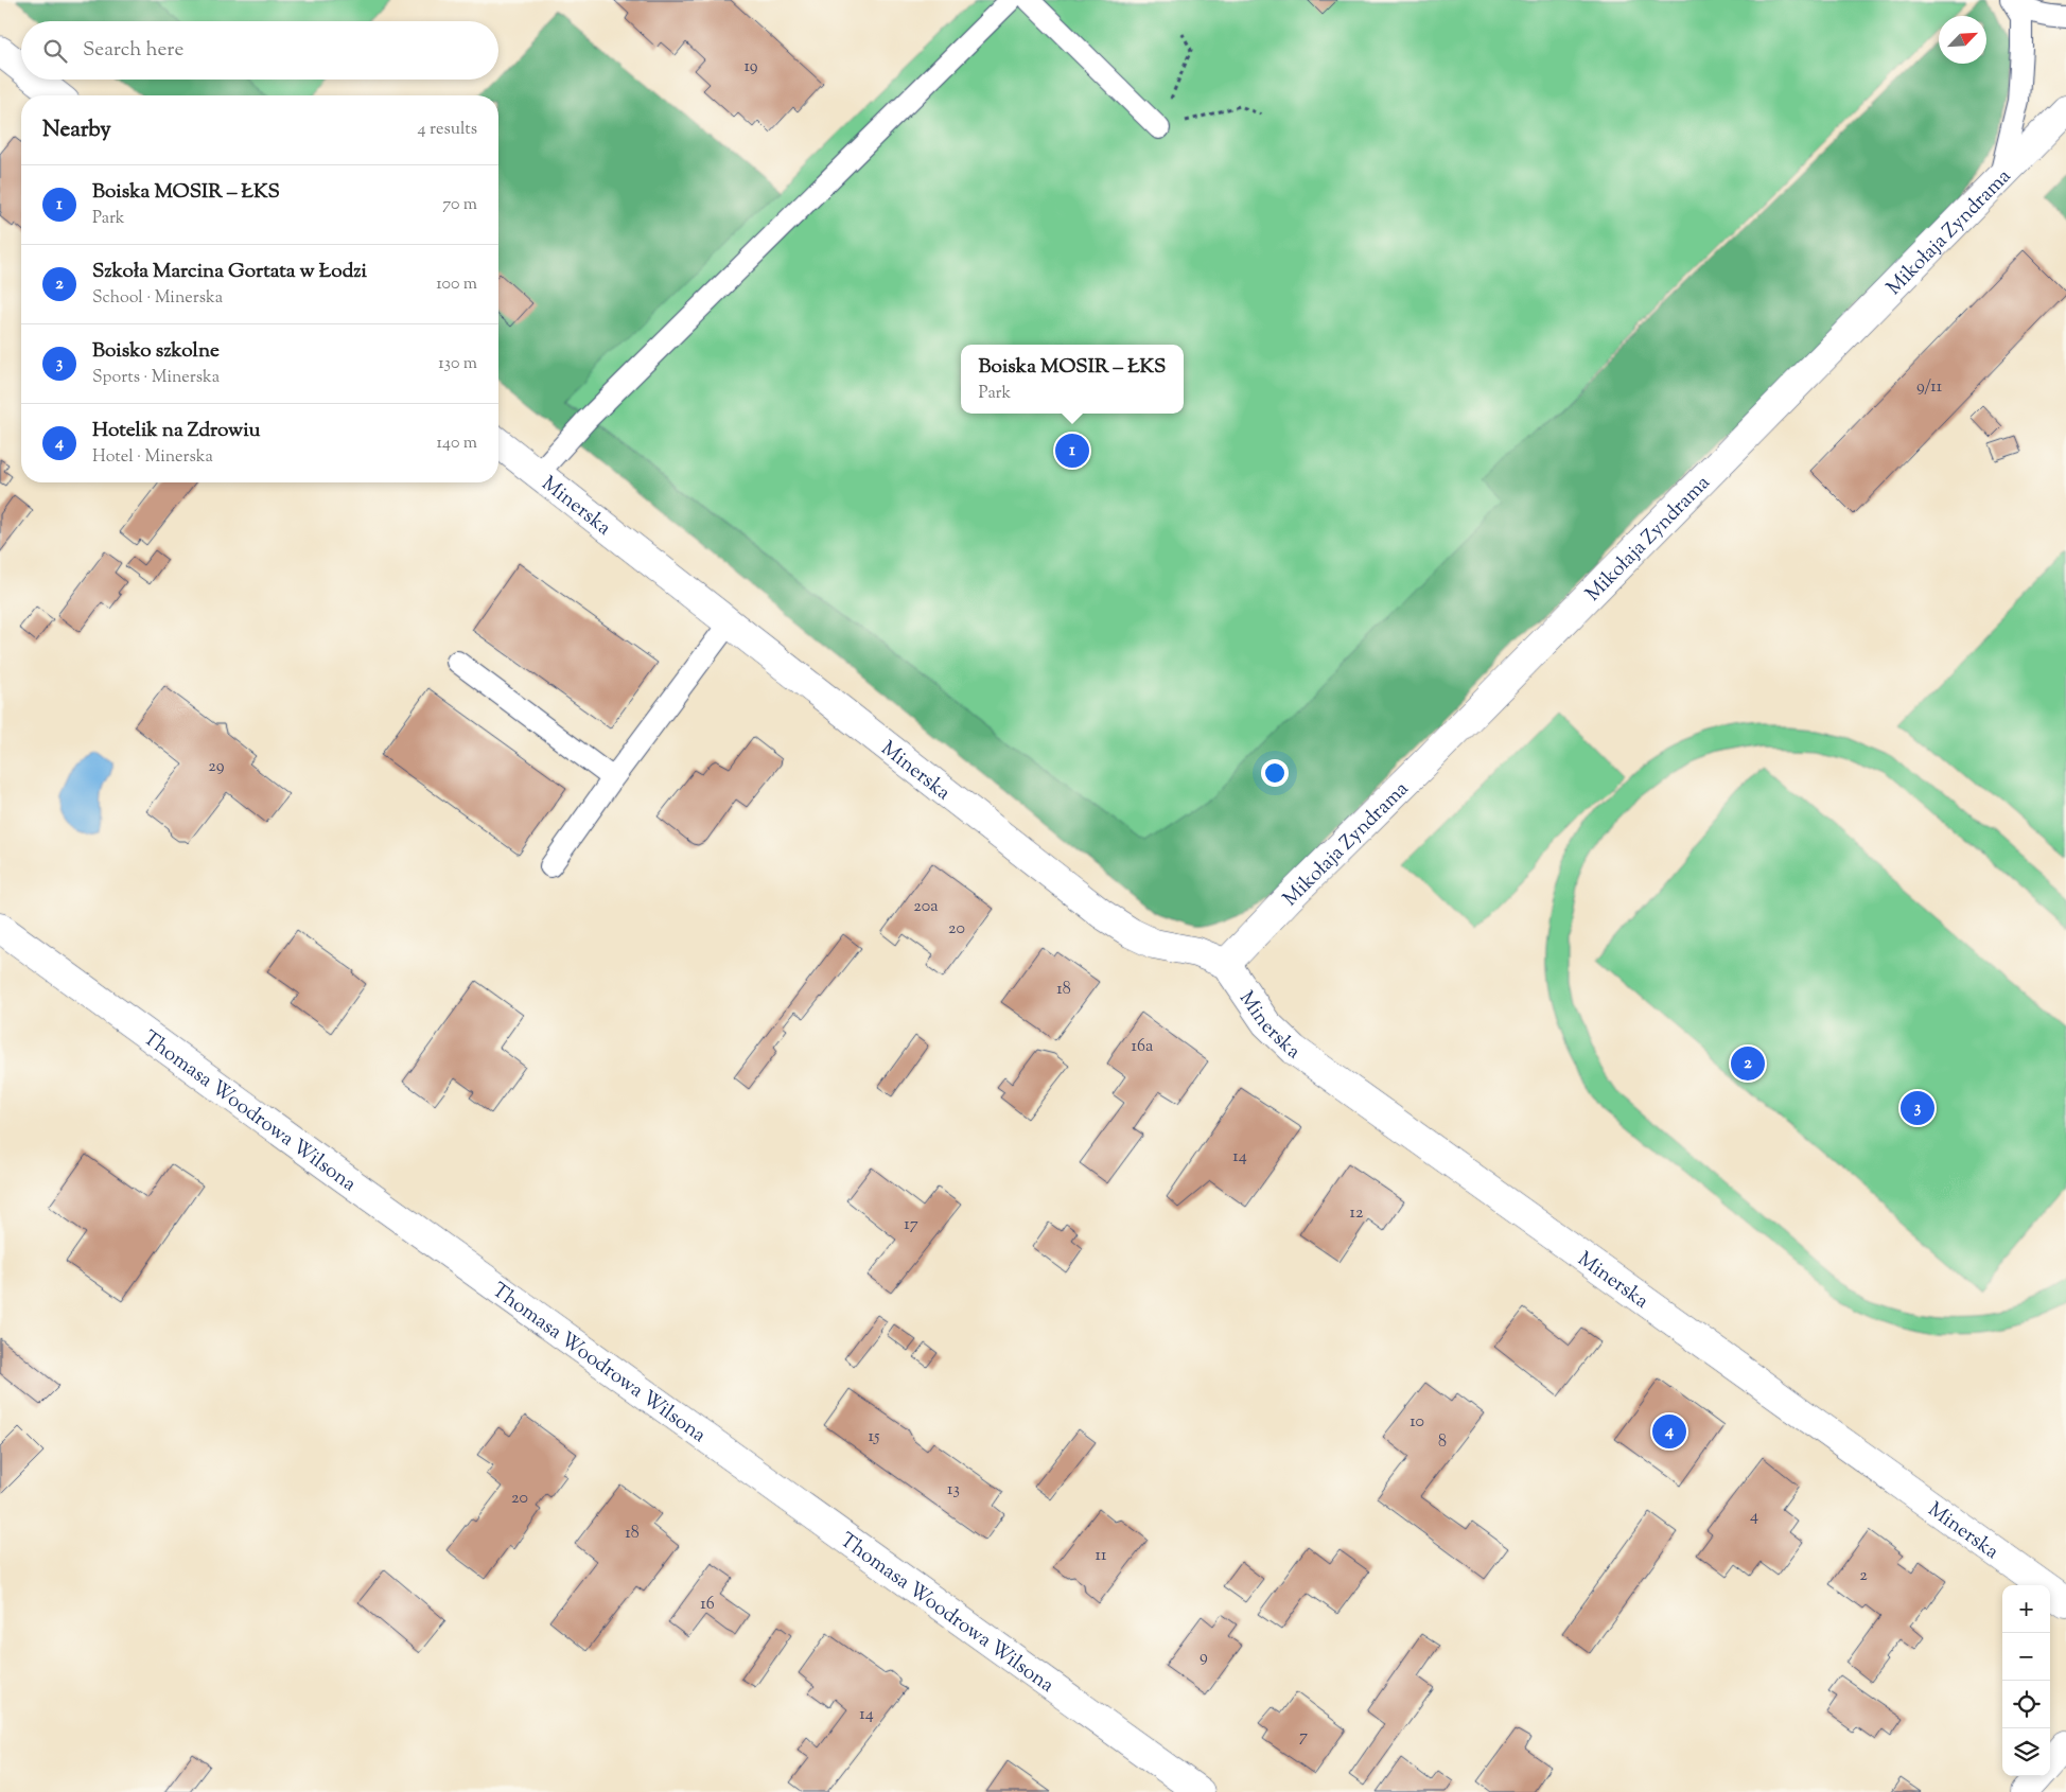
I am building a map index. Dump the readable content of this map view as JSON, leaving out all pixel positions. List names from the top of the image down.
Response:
{
  "streets": {
    "street": ["Mikołaja Zyndrama", "Minerska", "Thomasa Woodrowa Wilsona"]
  },
  "crossings": [
    ["Mikołaja Zyndrama", "Minerska"]
  ],
  "house_numbers": [
    "19",
    "9/11",
    "29",
    "20a",
    "20",
    "18",
    "16a",
    "14",
    "12",
    "17",
    "10",
    "15",
    "8",
    "13",
    "20",
    "4",
    "18",
    "11",
    "2",
    "16",
    "9",
    "14",
    "7"
  ],
  "north": "top right",
  "page": {
    "search": "Search here",
    "heading": ["Nearby", "4 results"],
    "list": [
      {
        "mark": "1",
        "name": "Boiska MOSIR – ŁKS",
        "note": "Park",
        "value": "70 m"
      },
      {
        "mark": "2",
        "name": "Szkoła Marcina Gortata w Łodzi",
        "note": "School · Minerska",
        "value": "100 m"
      },
      {
        "mark": "3",
        "name": "Boisko szkolne",
        "note": "Sports · Minerska",
        "value": "130 m"
      },
      {
        "mark": "4",
        "name": "Hotelik na Zdrowiu",
        "note": "Hotel · Minerska",
        "value": "140 m"
      }
    ],
    "popup": ["Boiska MOSIR – ŁKS", "Park"],
    "pins": [
      "1",
      "2",
      "3",
      "4"
    ],
    "map_buttons": ["+", "−"]
  }
}
